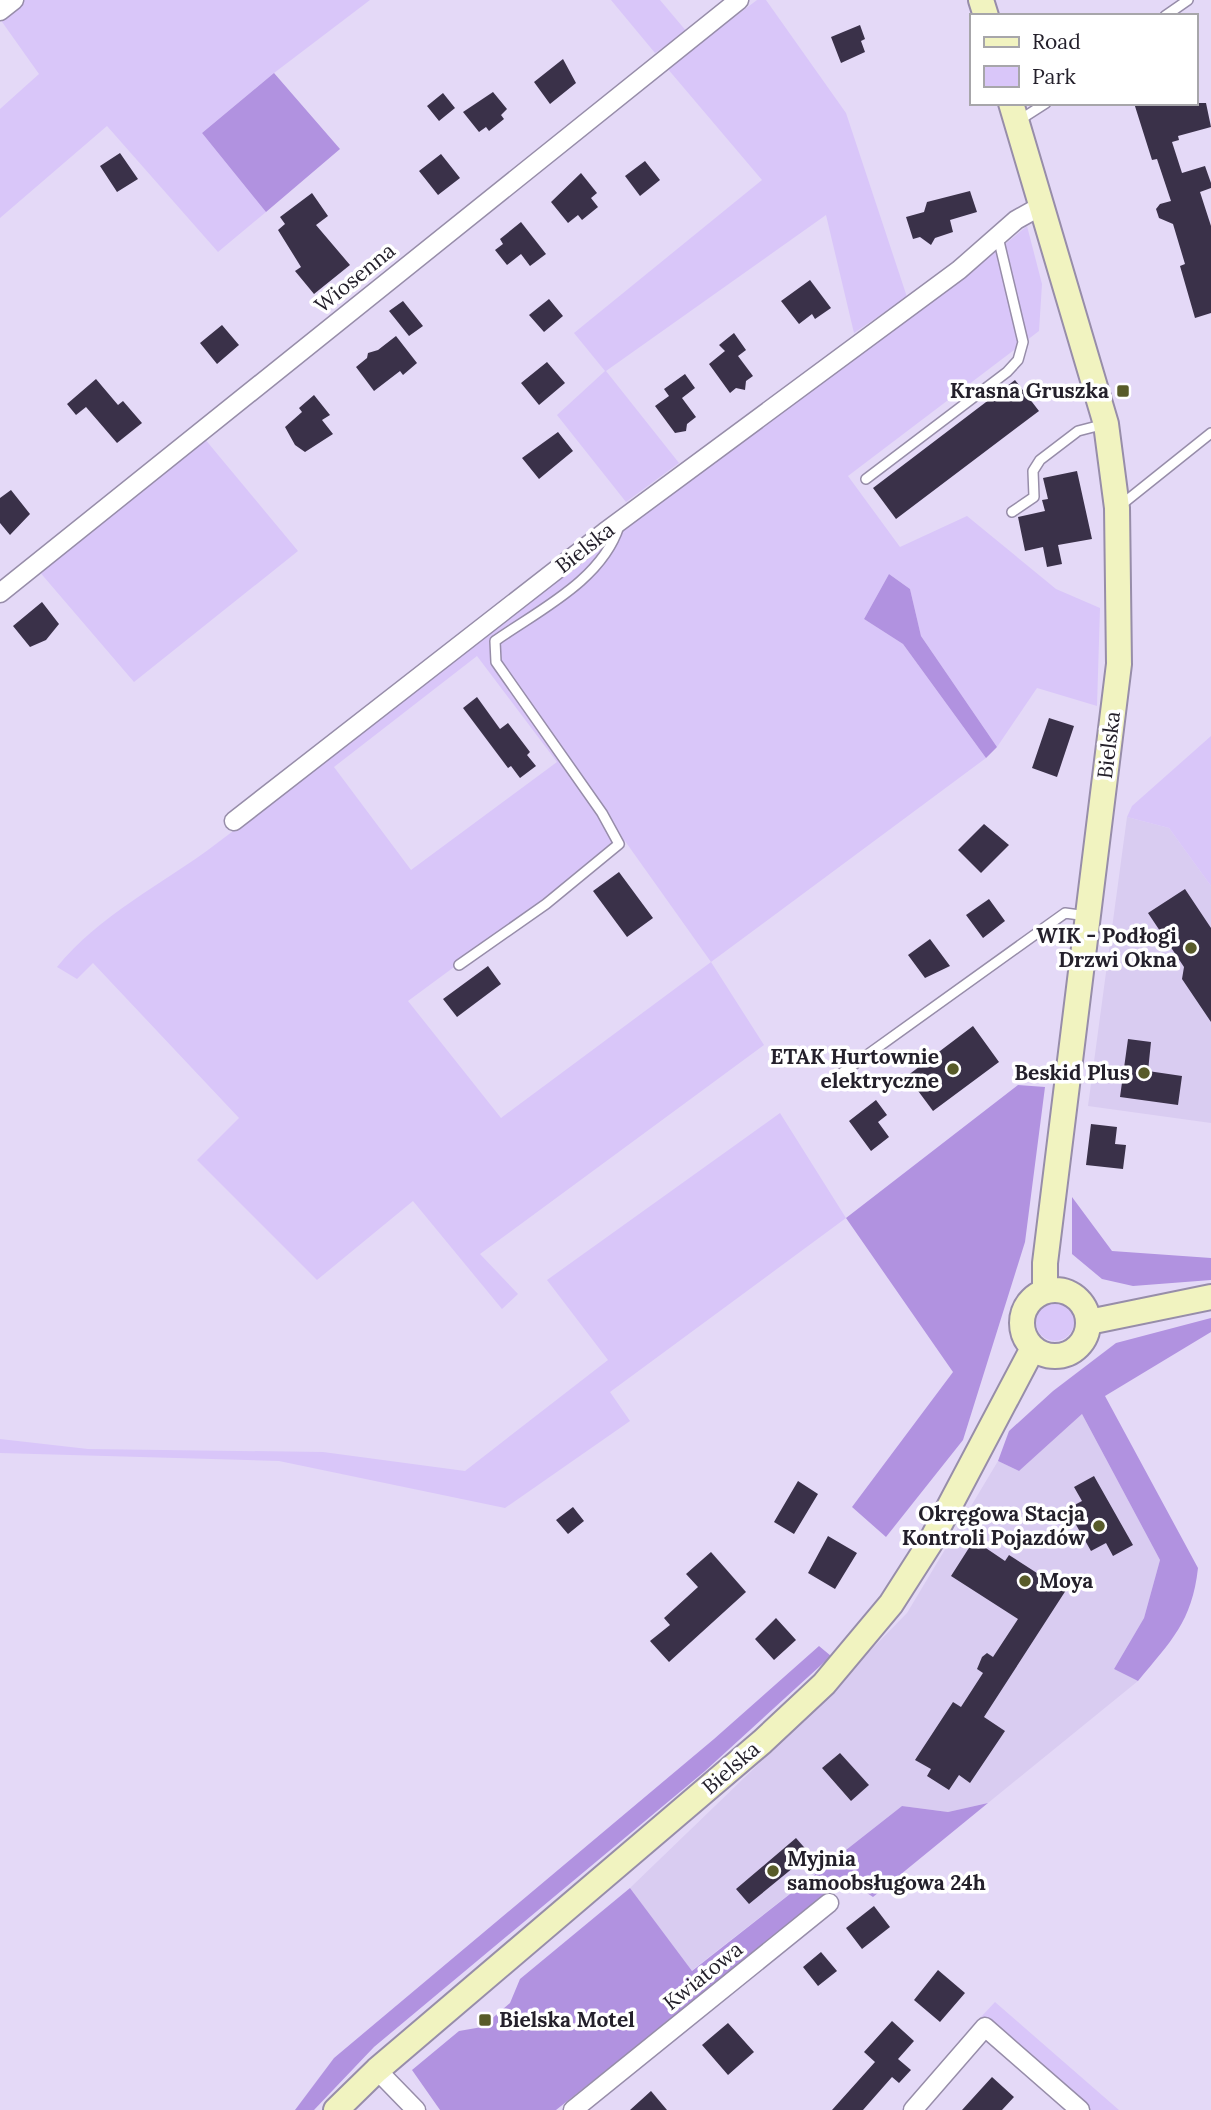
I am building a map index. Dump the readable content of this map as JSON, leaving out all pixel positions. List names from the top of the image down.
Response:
{
  "streets": {
    "street": ["Wiosenna", "Bielska", "Kwiatowa"]
  },
  "places": {
    "transit": ["Krasna Gruszka", "Bielska Motel"],
    "other": [
      "WIK - Podłogi Drzwi Okna",
      "ETAK Hurtownie elektryczne",
      "Beskid Plus",
      "Okręgowa Stacja Kontroli Pojazdów",
      "Moya",
      "Myjnia samoobsługowa 24h"
    ]
  },
  "legend": ["Road", "Park"]
}
